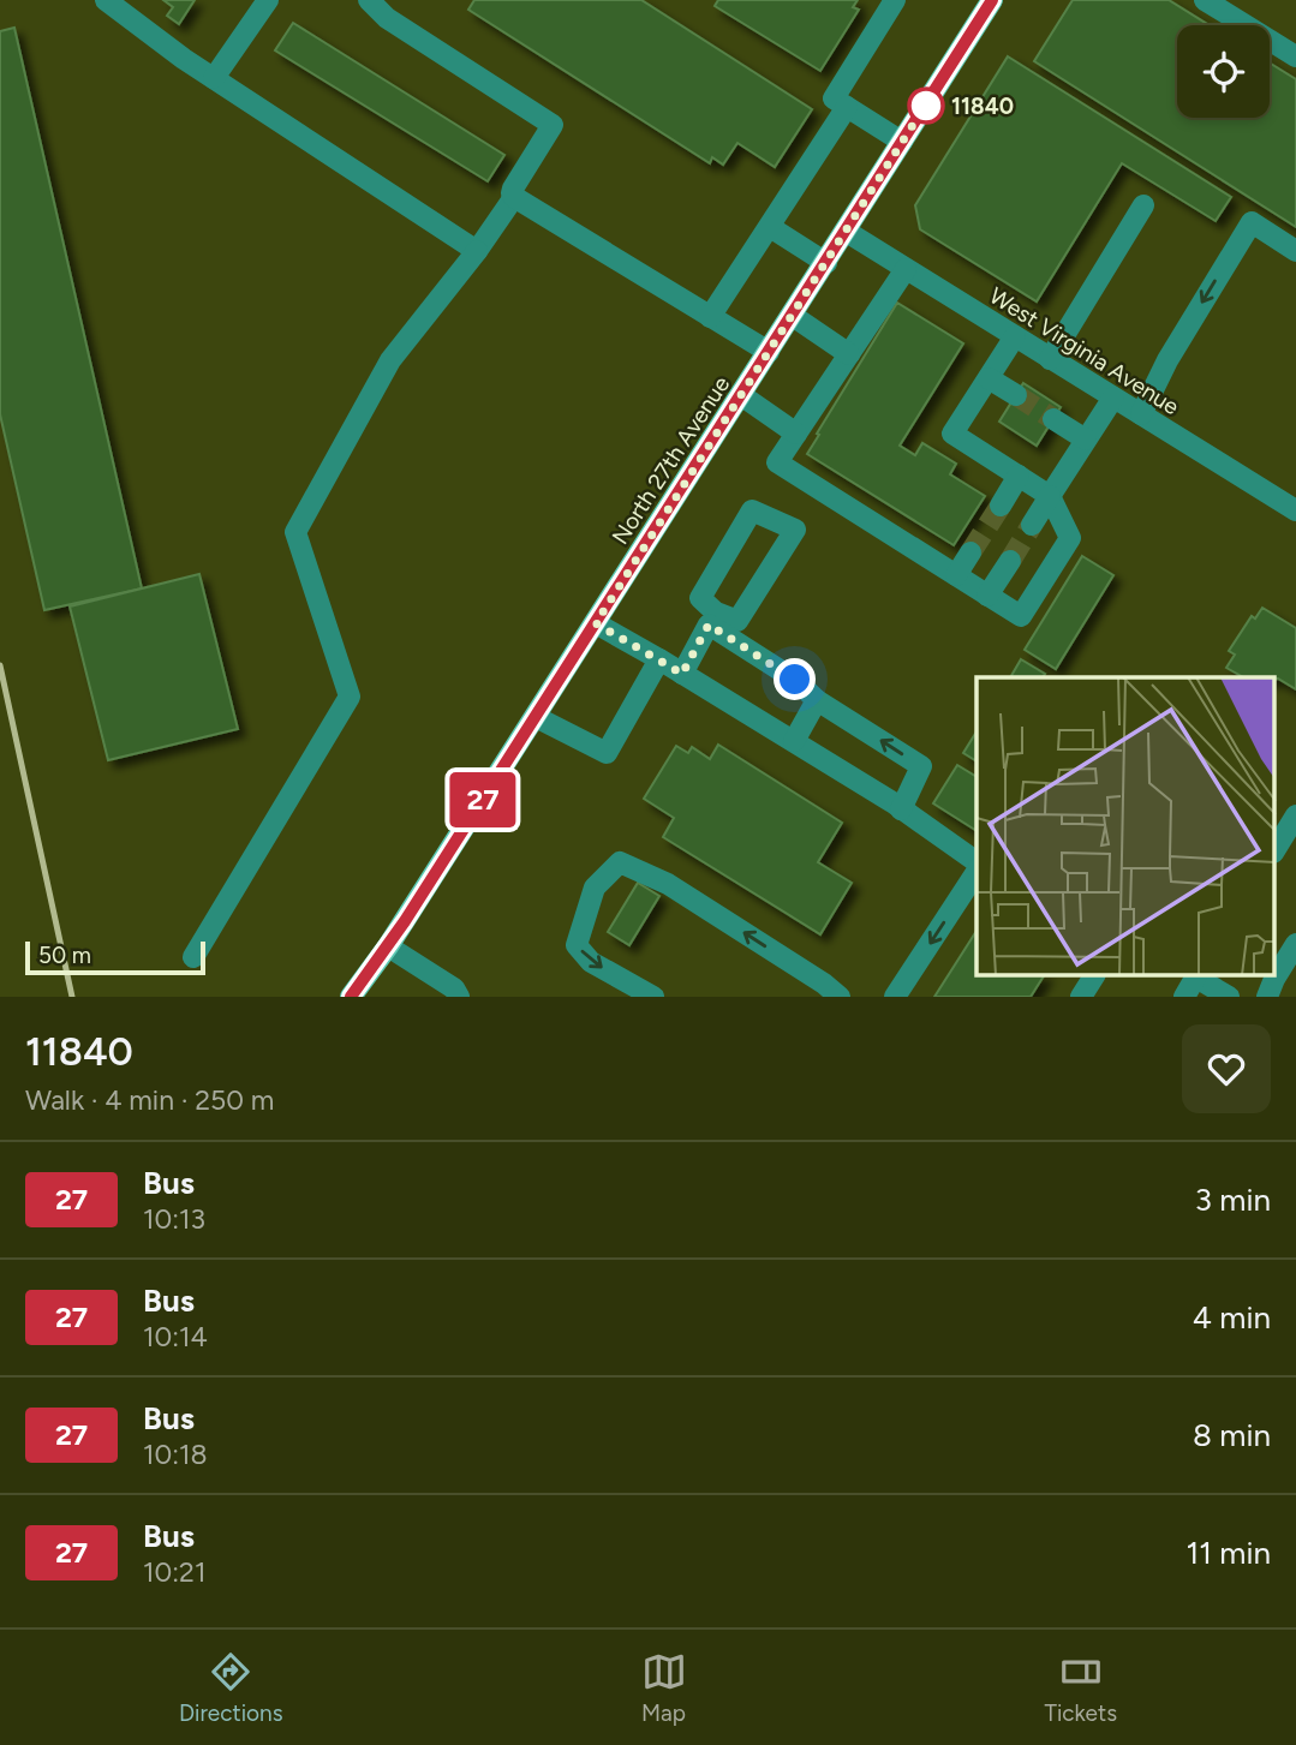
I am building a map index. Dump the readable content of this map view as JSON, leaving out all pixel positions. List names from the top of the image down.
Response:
{
  "streets": {
    "main road": ["North 27th Avenue"],
    "street": ["West Virginia Avenue"]
  },
  "crossings": [
    ["West Virginia Avenue", "North 27th Avenue"]
  ],
  "places": ["11840"],
  "lines": ["bus line 27"],
  "scale_bar": "50 m",
  "page": {
    "on_map": "27",
    "scale": "50 m",
    "heading": ["11840", "Walk · 4 min · 250 m"],
    "list": [
      {
        "mark": "27",
        "name": "Bus",
        "note": "10:13",
        "value": "3 min"
      },
      {
        "mark": "27",
        "name": "Bus",
        "note": "10:14",
        "value": "4 min"
      },
      {
        "mark": "27",
        "name": "Bus",
        "note": "10:18",
        "value": "8 min"
      },
      {
        "mark": "27",
        "name": "Bus",
        "note": "10:21",
        "value": "11 min"
      }
    ],
    "tabs": ["Directions", "Map", "Tickets"]
  }
}
